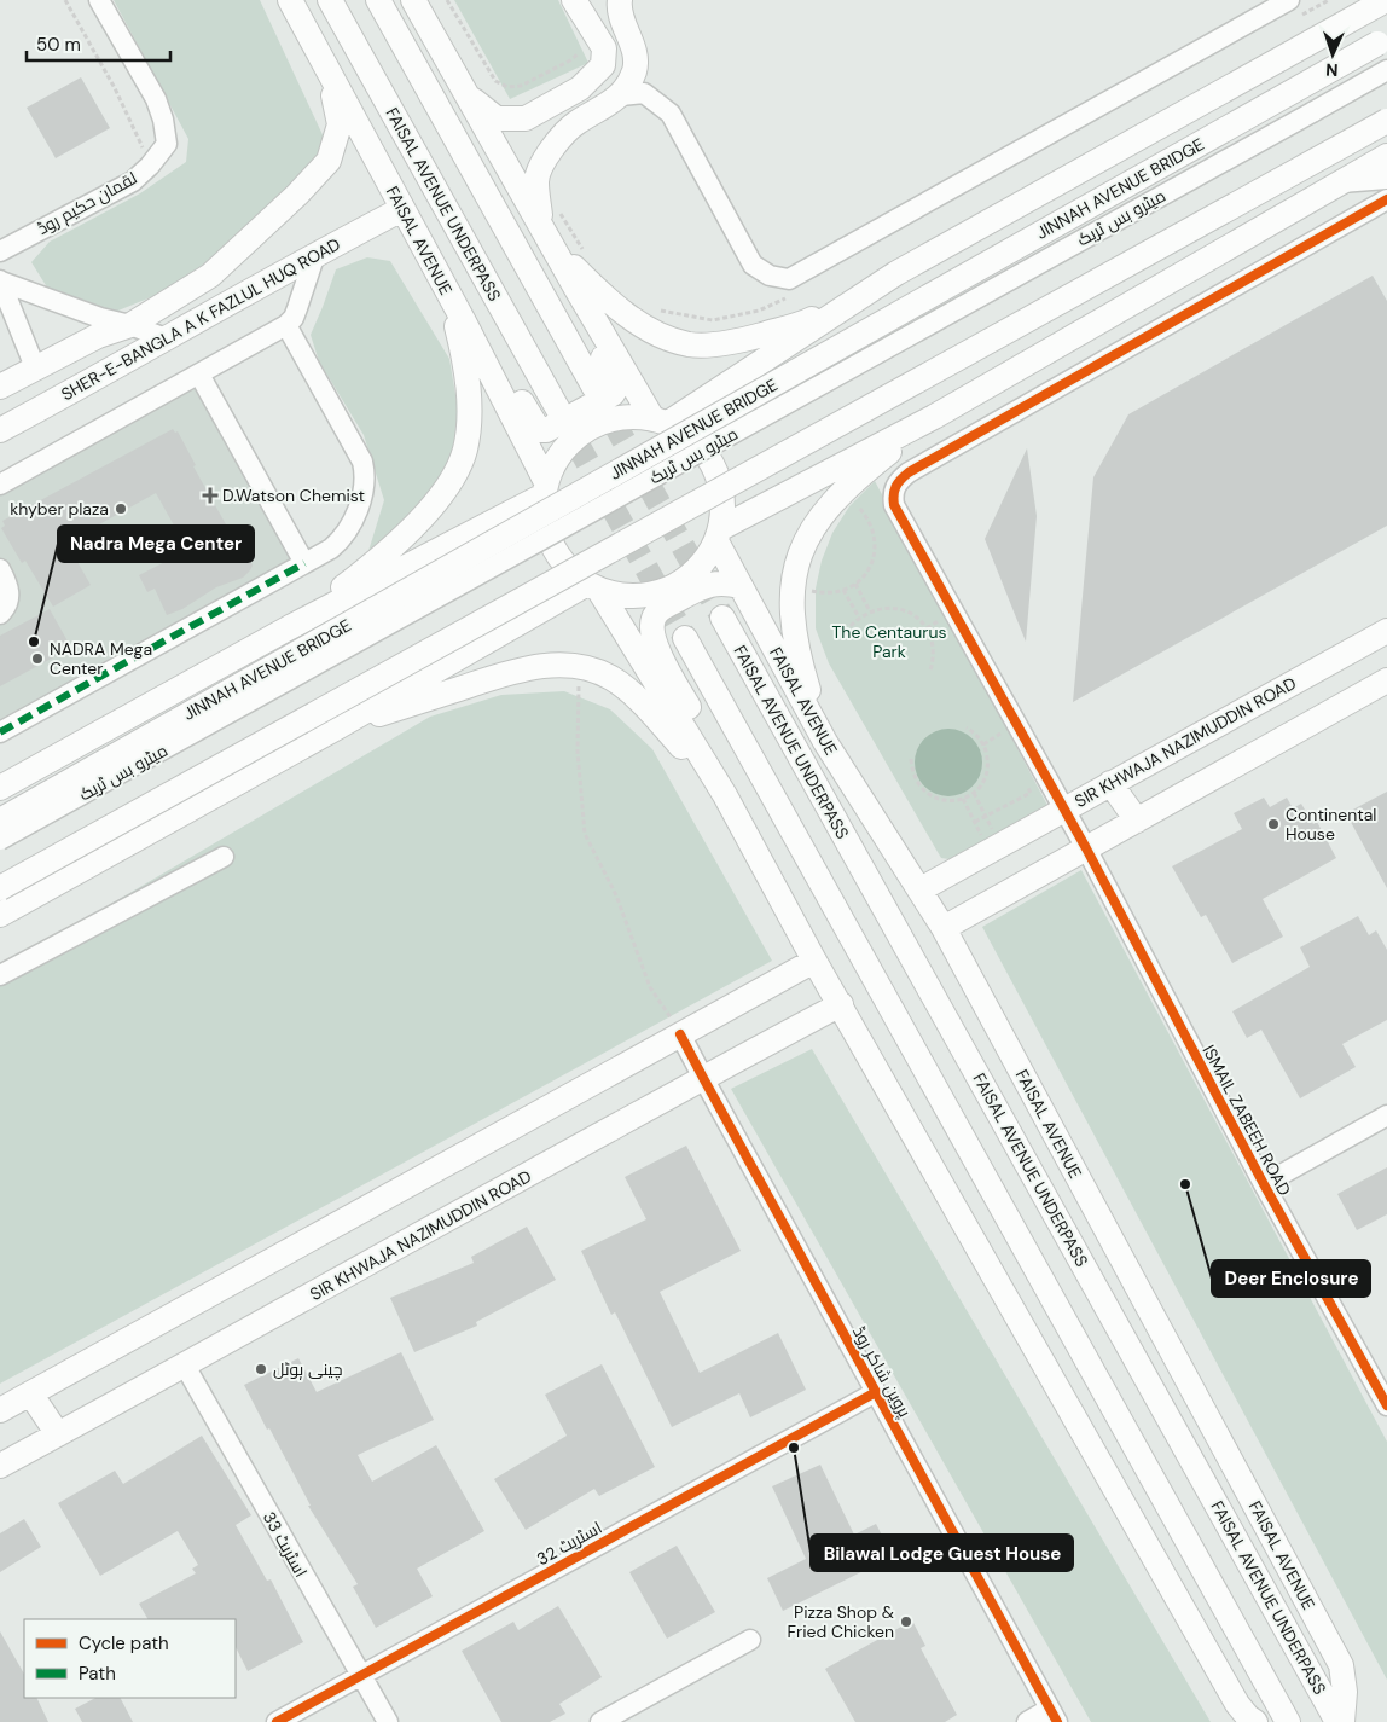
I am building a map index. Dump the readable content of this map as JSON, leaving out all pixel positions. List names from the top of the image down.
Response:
{
  "streets": {
    "main road": [
      "JINNAH AVENUE BRIDGE",
      "FAISAL AVENUE UNDERPASS",
      "FAISAL AVENUE",
      "SHER-E-BANGLA A K FAZLUL HUQ ROAD",
      "SIR KHWAJA NAZIMUDDIN ROAD"
    ],
    "street": [
      "لقمان حکیم روڈ",
      "میٹرو بس ٹریک",
      "ISMAIL ZABEEH ROAD",
      "پروین شاکر روڈ",
      "اسٹریٹ 32",
      "اسٹریٹ 33"
    ]
  },
  "crossings": [
    ["FAISAL AVENUE UNDERPASS", "FAISAL AVENUE"],
    ["FAISAL AVENUE", "SHER-E-BANGLA A K FAZLUL HUQ ROAD"],
    ["FAISAL AVENUE", "SIR KHWAJA NAZIMUDDIN ROAD"],
    ["SIR KHWAJA NAZIMUDDIN ROAD", "ISMAIL ZABEEH ROAD"],
    ["SIR KHWAJA NAZIMUDDIN ROAD", "پروین شاکر روڈ"],
    ["SIR KHWAJA NAZIMUDDIN ROAD", "اسٹریٹ 33"],
    ["پروین شاکر روڈ", "اسٹریٹ 32"],
    ["اسٹریٹ 32", "اسٹریٹ 33"]
  ],
  "parks": ["The Centaurus Park"],
  "places": {
    "health": ["D.Watson Chemist"],
    "other": [
      "khyber plaza",
      "Nadra Mega Center",
      "NADRA Mega Center",
      "Continental House",
      "Deer Enclosure",
      "چینی ہوٹل",
      "Bilawal Lodge Guest House",
      "Pizza Shop & Fried Chicken"
    ]
  },
  "legend": ["Cycle path", "Path"],
  "scale_bar": "50 m",
  "north": "bottom"
}
